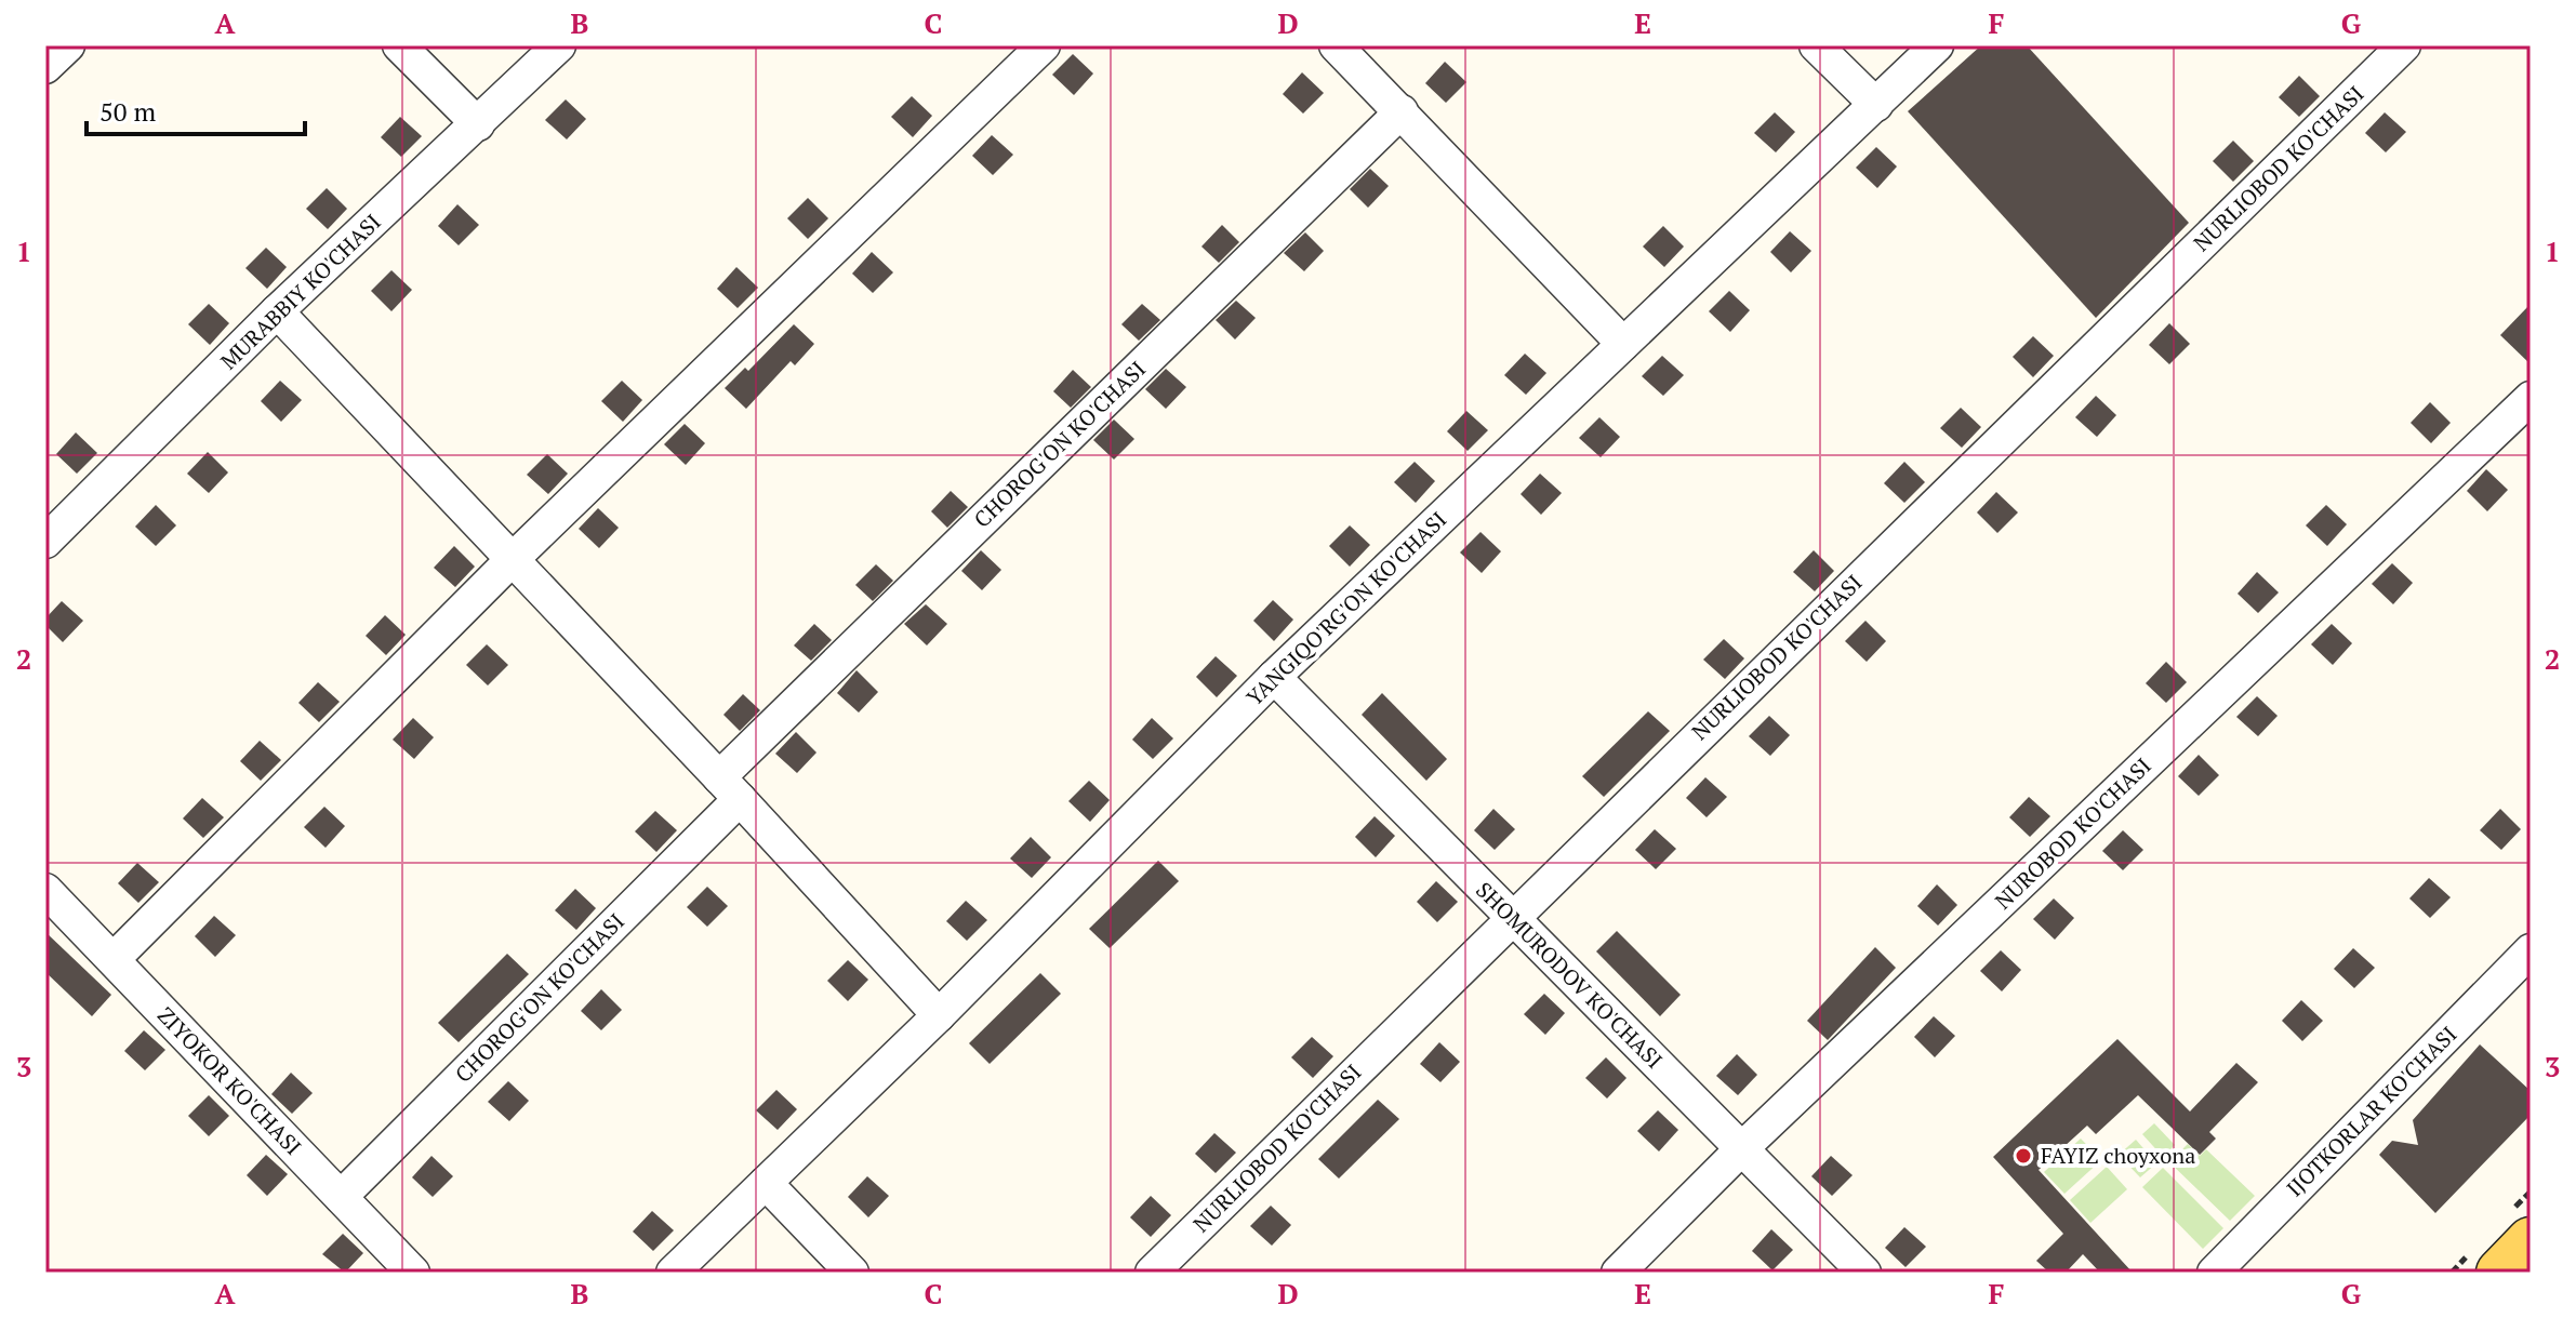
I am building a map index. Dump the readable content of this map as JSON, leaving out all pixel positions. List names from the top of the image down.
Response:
{
  "streets": {
    "street": [
      "NURLIOBOD KO'CHASI",
      "MURABBIY KO'CHASI",
      "CHOROG'ON KO'CHASI",
      "YANGIQO'RG'ON KO'CHASI",
      "NUROBOD KO'CHASI",
      "SHOMURODOV KO'CHASI",
      "ZIYOKOR KO'CHASI",
      "IJOTKORLAR KO'CHASI"
    ]
  },
  "crossings": [
    ["NURLIOBOD KO'CHASI", "SHOMURODOV KO'CHASI"],
    ["CHOROG'ON KO'CHASI", "ZIYOKOR KO'CHASI"],
    ["YANGIQO'RG'ON KO'CHASI", "SHOMURODOV KO'CHASI"],
    ["NUROBOD KO'CHASI", "SHOMURODOV KO'CHASI"]
  ],
  "places": ["FAYIZ choyxona"],
  "scale_bar": "50 m",
  "grid": {
    "columns": [
      "A",
      "B",
      "C",
      "D",
      "E",
      "F",
      "G"
    ],
    "rows": ["1", "2", "3"]
  }
}
